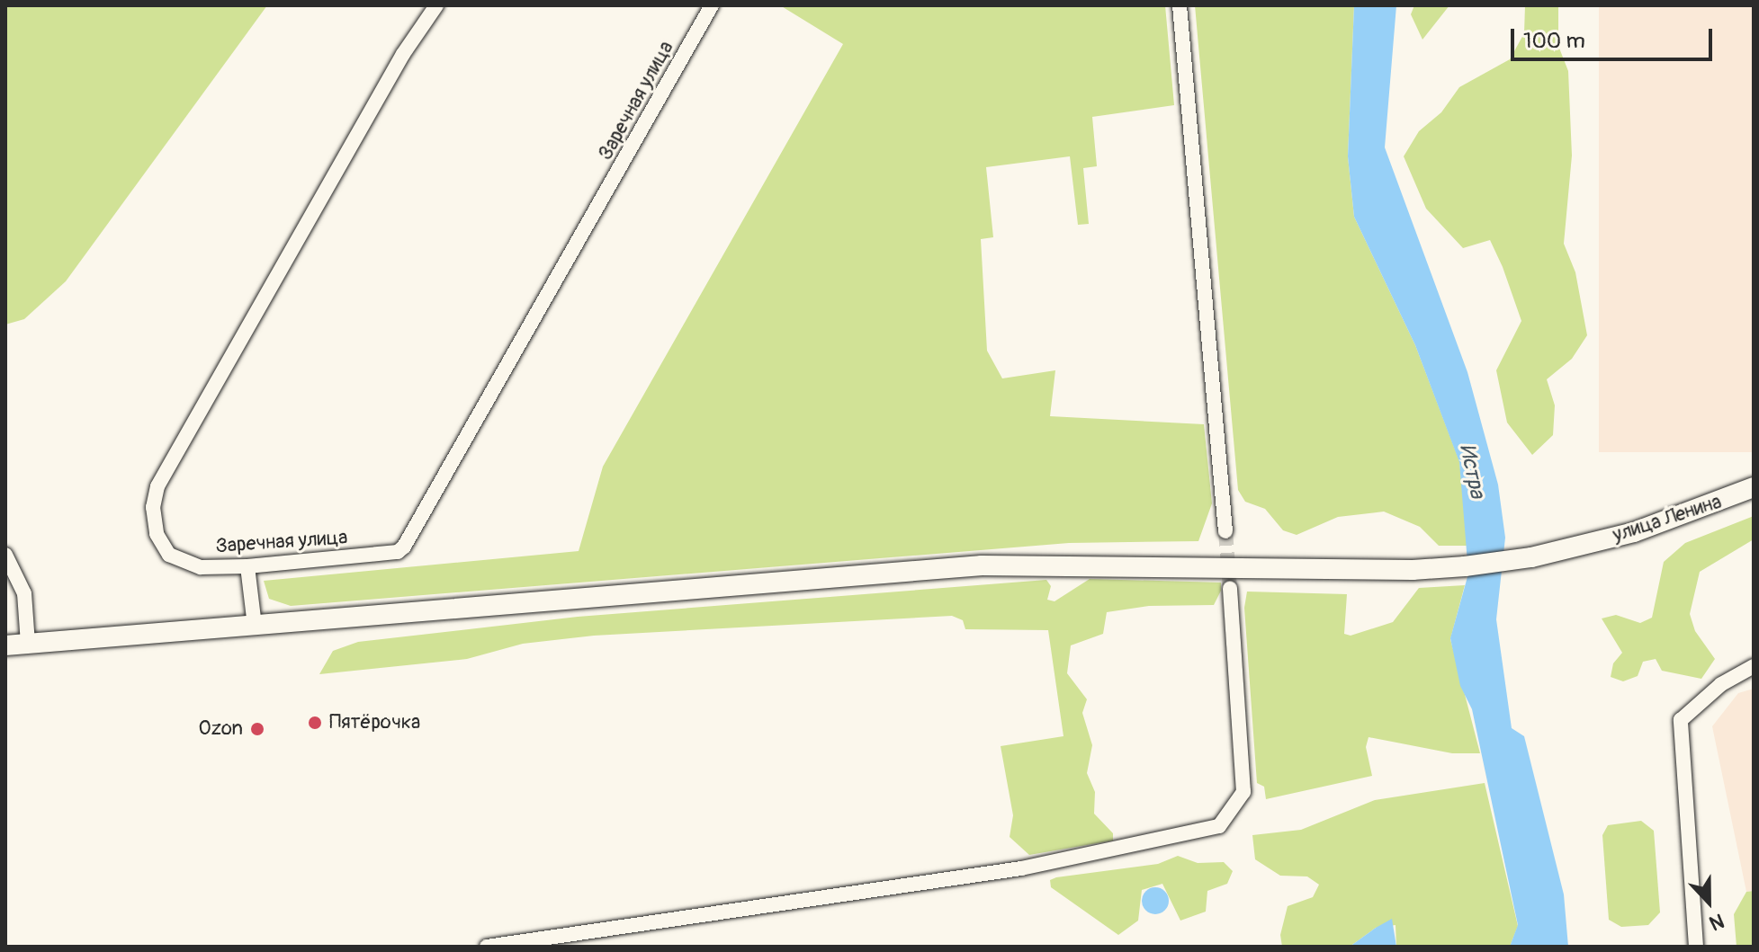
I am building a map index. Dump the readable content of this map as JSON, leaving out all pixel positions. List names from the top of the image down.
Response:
{
  "streets": {
    "main road": ["улица Ленина"],
    "street": ["Заречная улица"]
  },
  "water": ["Истра"],
  "places": ["Пятёрочка", "Ozon"],
  "scale_bar": "100 m",
  "north": "bottom"
}
